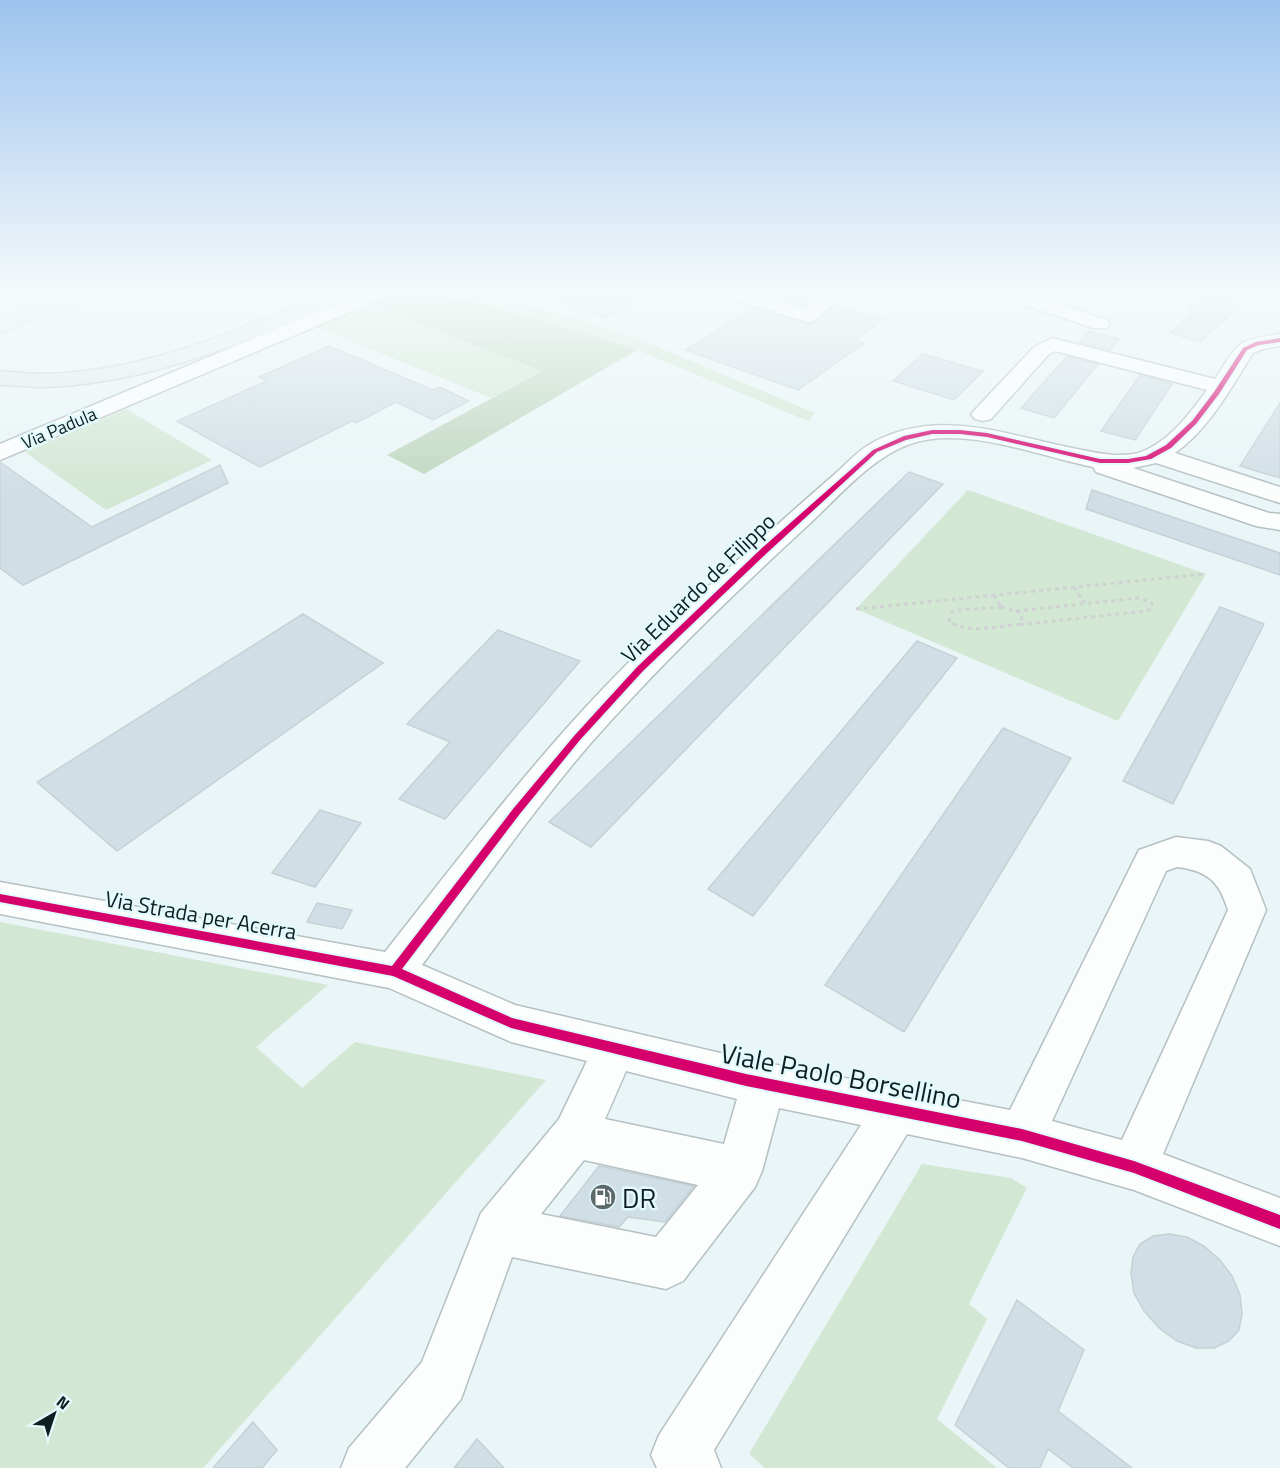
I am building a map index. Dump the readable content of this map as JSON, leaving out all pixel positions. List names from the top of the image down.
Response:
{
  "streets": {
    "street": [
      "Via Padula",
      "Via Eduardo de Filippo",
      "Via Strada per Acerra",
      "Viale Paolo Borsellino"
    ]
  },
  "crossings": [
    ["Via Eduardo de Filippo", "Via Strada per Acerra"],
    ["Via Eduardo de Filippo", "Viale Paolo Borsellino"],
    ["Via Strada per Acerra", "Viale Paolo Borsellino"]
  ],
  "places": {
    "fuel station": ["DR"]
  },
  "north": "top right"
}
